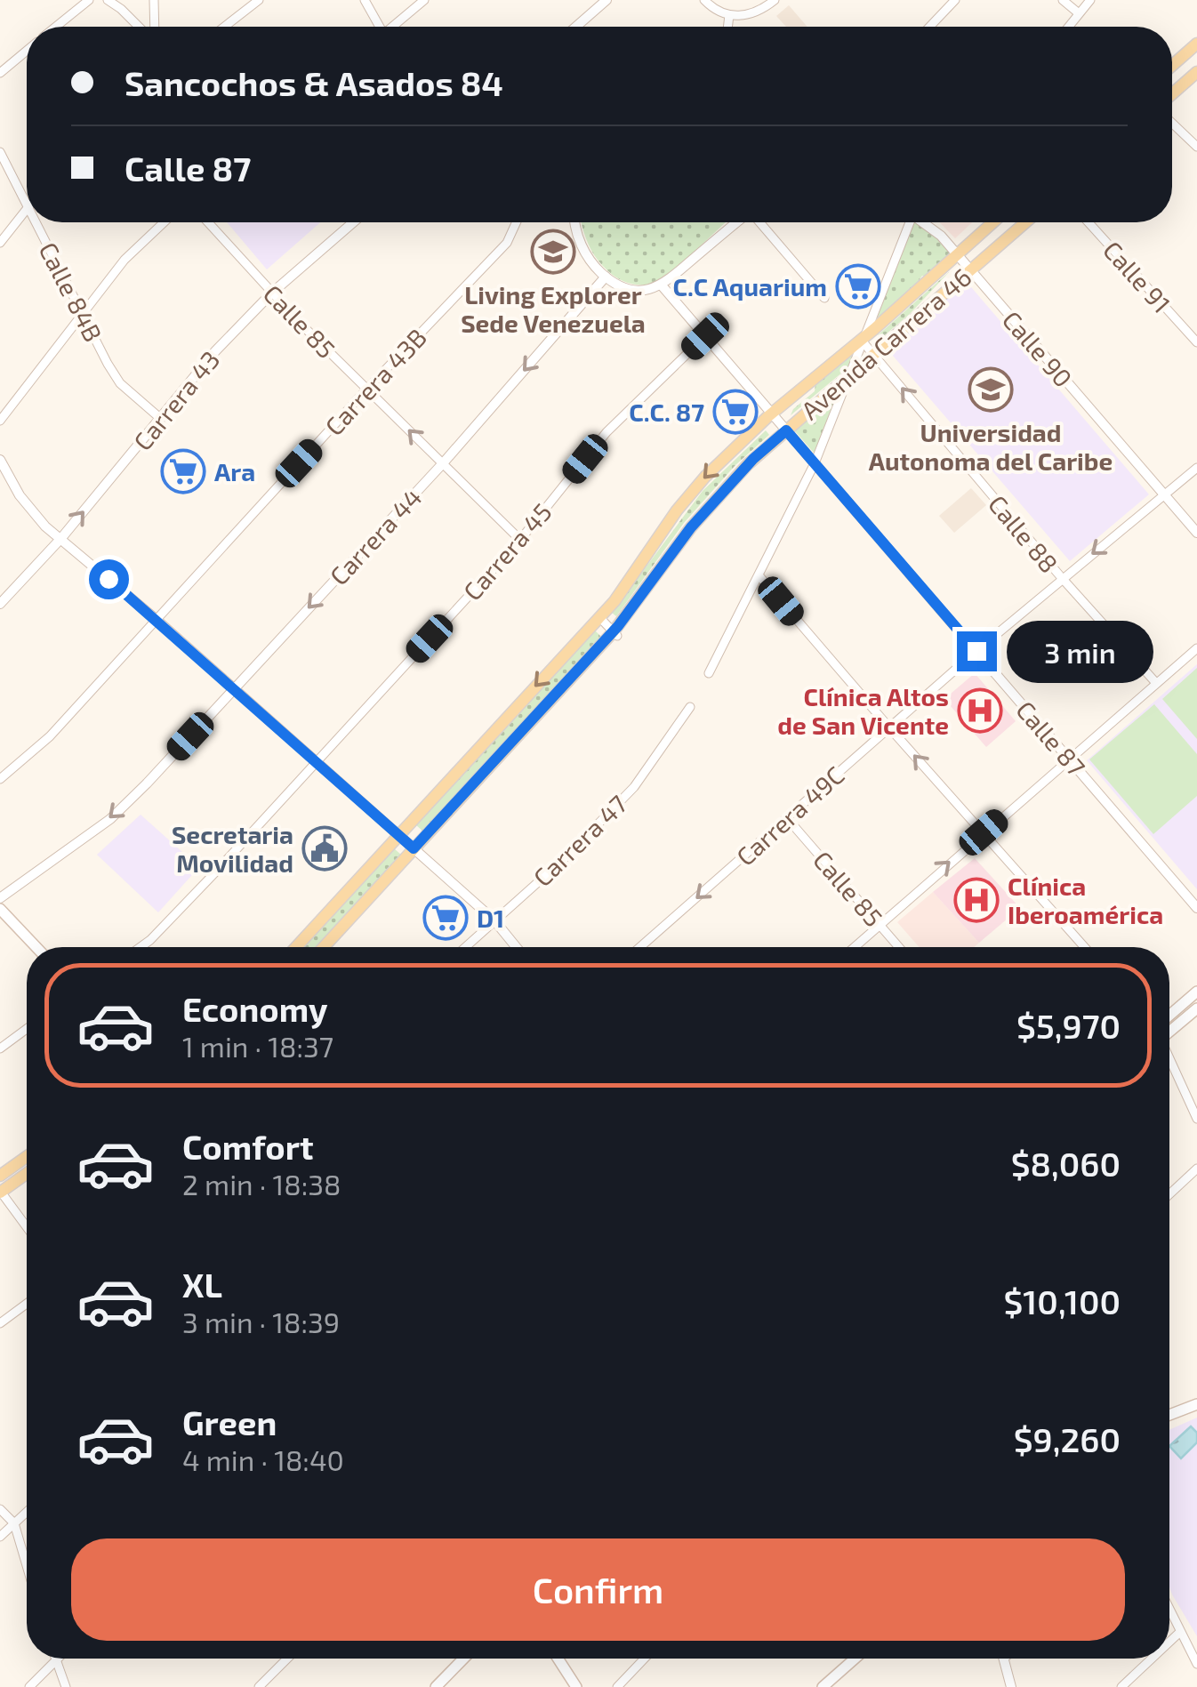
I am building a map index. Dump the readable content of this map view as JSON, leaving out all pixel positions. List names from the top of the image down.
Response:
{
  "streets": {
    "main road": ["Avenida Carrera 46"],
    "street": [
      "Calle 91",
      "Calle 84B",
      "Calle 85",
      "Calle 90",
      "Carrera 43B",
      "Carrera 43",
      "Calle 88",
      "Carrera 44",
      "Carrera 45",
      "Calle 87",
      "Carrera 49C",
      "Carrera 47"
    ]
  },
  "crossings": [
    ["Calle 84B", "Carrera 43"],
    ["Calle 85", "Carrera 43B"],
    ["Calle 85", "Carrera 43"],
    ["Calle 85", "Carrera 44"],
    ["Calle 85", "Carrera 45"],
    ["Calle 85", "Carrera 49C"],
    ["Avenida Carrera 46", "Calle 90"],
    ["Avenida Carrera 46", "Calle 88"],
    ["Avenida Carrera 46", "Calle 87"],
    ["Calle 90", "Carrera 49C"],
    ["Calle 88", "Carrera 49C"],
    ["Carrera 45", "Calle 87"],
    ["Calle 87", "Carrera 49C"]
  ],
  "one_way": ["Calle 88", "Carrera 44", "Carrera 49C"],
  "places": {
    "school or university": ["Living Explorer Sede Venezuela", "Universidad Autonoma del Caribe"],
    "supermarket": [
      "C.C Aquarium",
      "C.C. 87",
      "Ara",
      "D1"
    ],
    "hospital": ["Clínica Altos de San Vicente", "Clínica Iberoamérica"],
    "public building": ["Secretaria Movilidad"]
  },
  "page": {
    "banner": ["Sancochos & Asados 84", "Calle 87"],
    "bubble": "3 min",
    "list": [
      {
        "name": "Economy",
        "note": "1 min · 18:37",
        "value": "$5,970"
      },
      {
        "name": "Comfort",
        "note": "2 min · 18:38",
        "value": "$8,060"
      },
      {
        "name": "XL",
        "note": "3 min · 18:39",
        "value": "$10,100"
      },
      {
        "name": "Green",
        "note": "4 min · 18:40",
        "value": "$9,260"
      }
    ],
    "buttons": "Confirm"
  }
}
